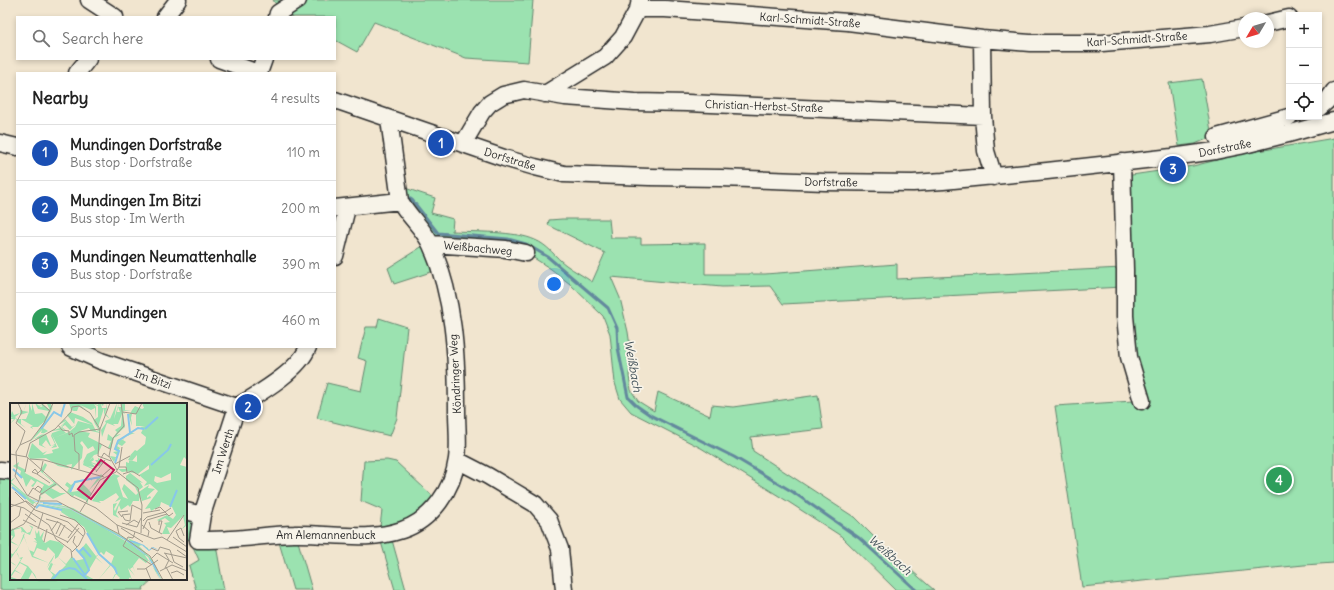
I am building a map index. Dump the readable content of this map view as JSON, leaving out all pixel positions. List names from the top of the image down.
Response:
{
  "streets": {
    "street": [
      "Karl-Schmidt-Straße",
      "Christian-Herbst-Straße",
      "Dorfstraße",
      "Weißbachweg",
      "Köndringer Weg",
      "Im Bitzi",
      "Im Werth",
      "Am Alemannenbuck"
    ]
  },
  "crossings": [
    ["Karl-Schmidt-Straße", "Christian-Herbst-Straße"],
    ["Dorfstraße", "Köndringer Weg"],
    ["Weißbachweg", "Köndringer Weg"],
    ["Köndringer Weg", "Am Alemannenbuck"],
    ["Im Bitzi", "Im Werth"],
    ["Im Werth", "Am Alemannenbuck"]
  ],
  "water": ["Weißbach"],
  "north": "bottom left",
  "page": {
    "map_buttons": ["+", "−"],
    "search": "Search here",
    "heading": ["Nearby", "4 results"],
    "list": [
      {
        "mark": "1",
        "name": "Mundingen Dorfstraße",
        "note": "Bus stop · Dorfstraße",
        "value": "110 m"
      },
      {
        "mark": "2",
        "name": "Mundingen Im Bitzi",
        "note": "Bus stop · Im Werth",
        "value": "200 m"
      },
      {
        "mark": "3",
        "name": "Mundingen Neumattenhalle",
        "note": "Bus stop · Dorfstraße",
        "value": "390 m"
      },
      {
        "mark": "4",
        "name": "SV Mundingen",
        "note": "Sports",
        "value": "460 m"
      }
    ],
    "pins": [
      "1",
      "3",
      "2",
      "4"
    ]
  }
}
